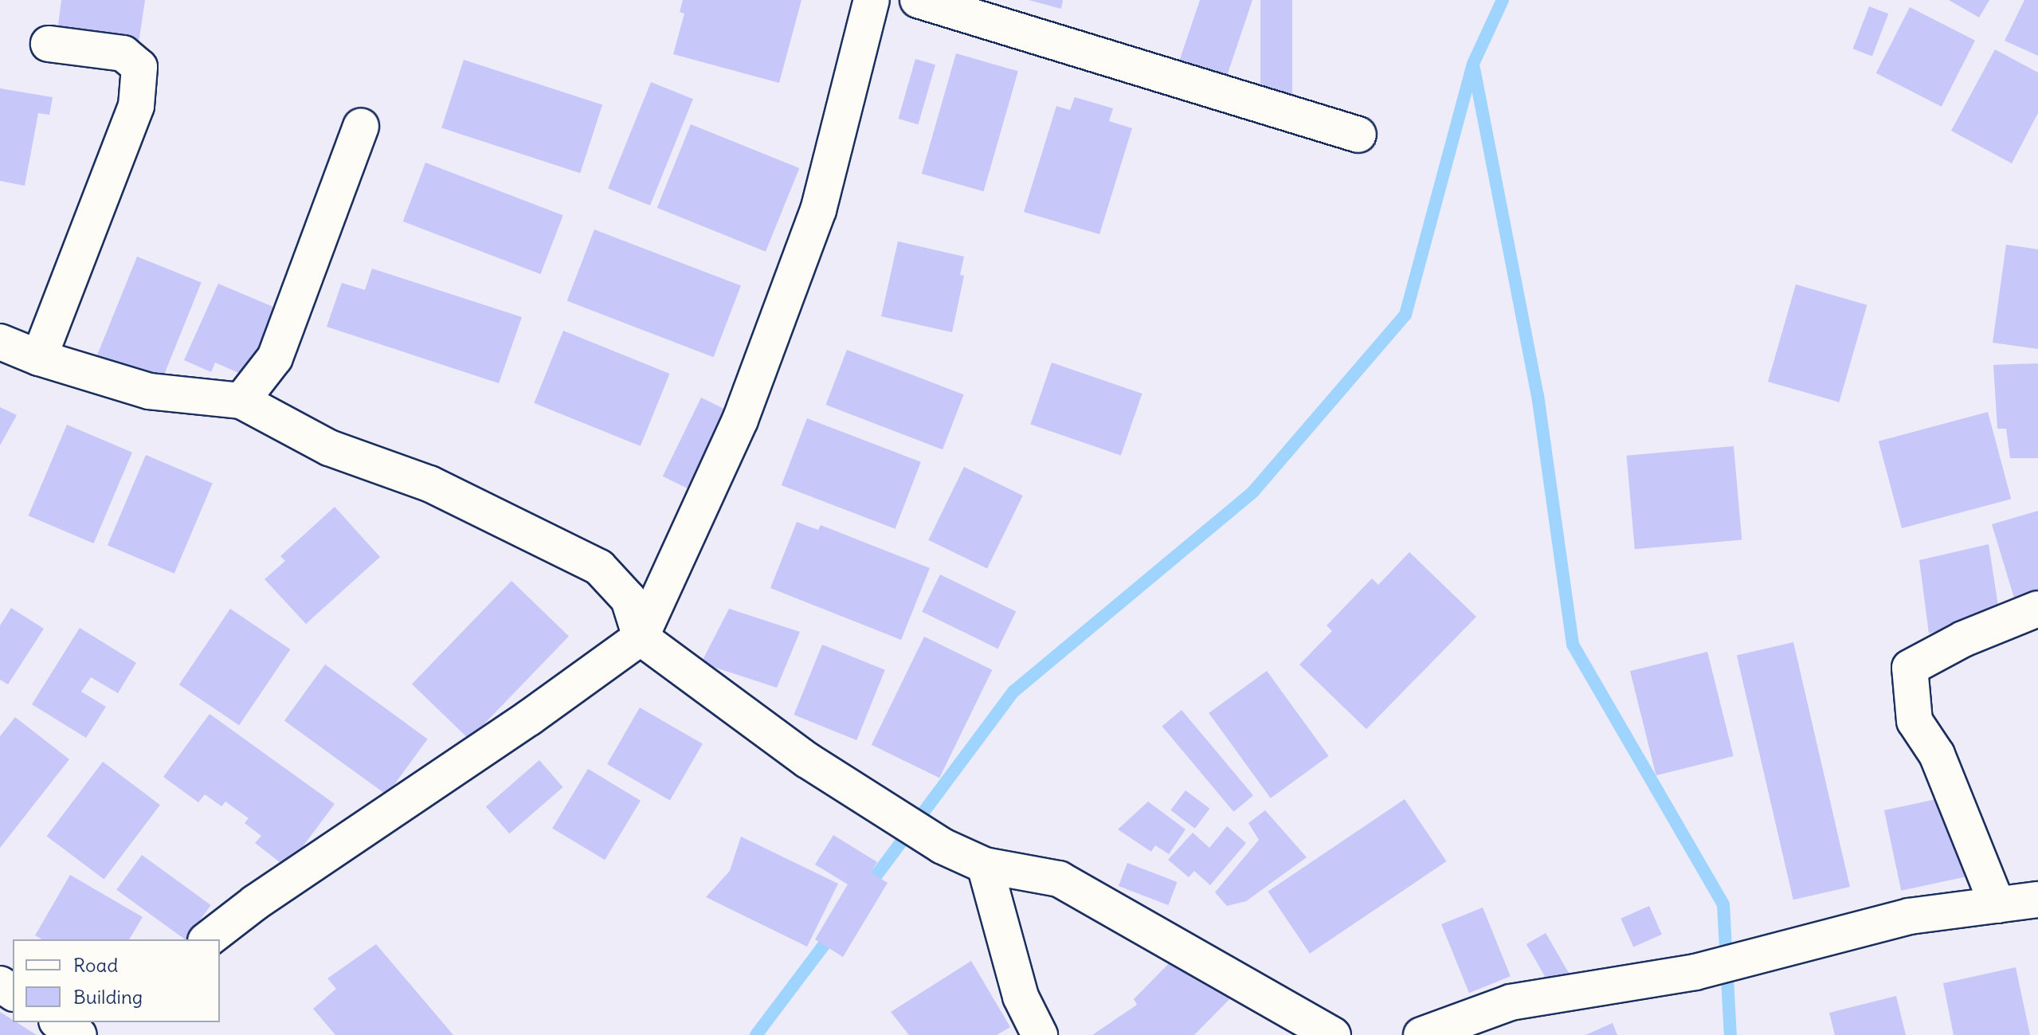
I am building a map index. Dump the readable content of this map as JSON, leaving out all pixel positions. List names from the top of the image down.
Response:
{
  "legend": ["Road", "Building"]
}
